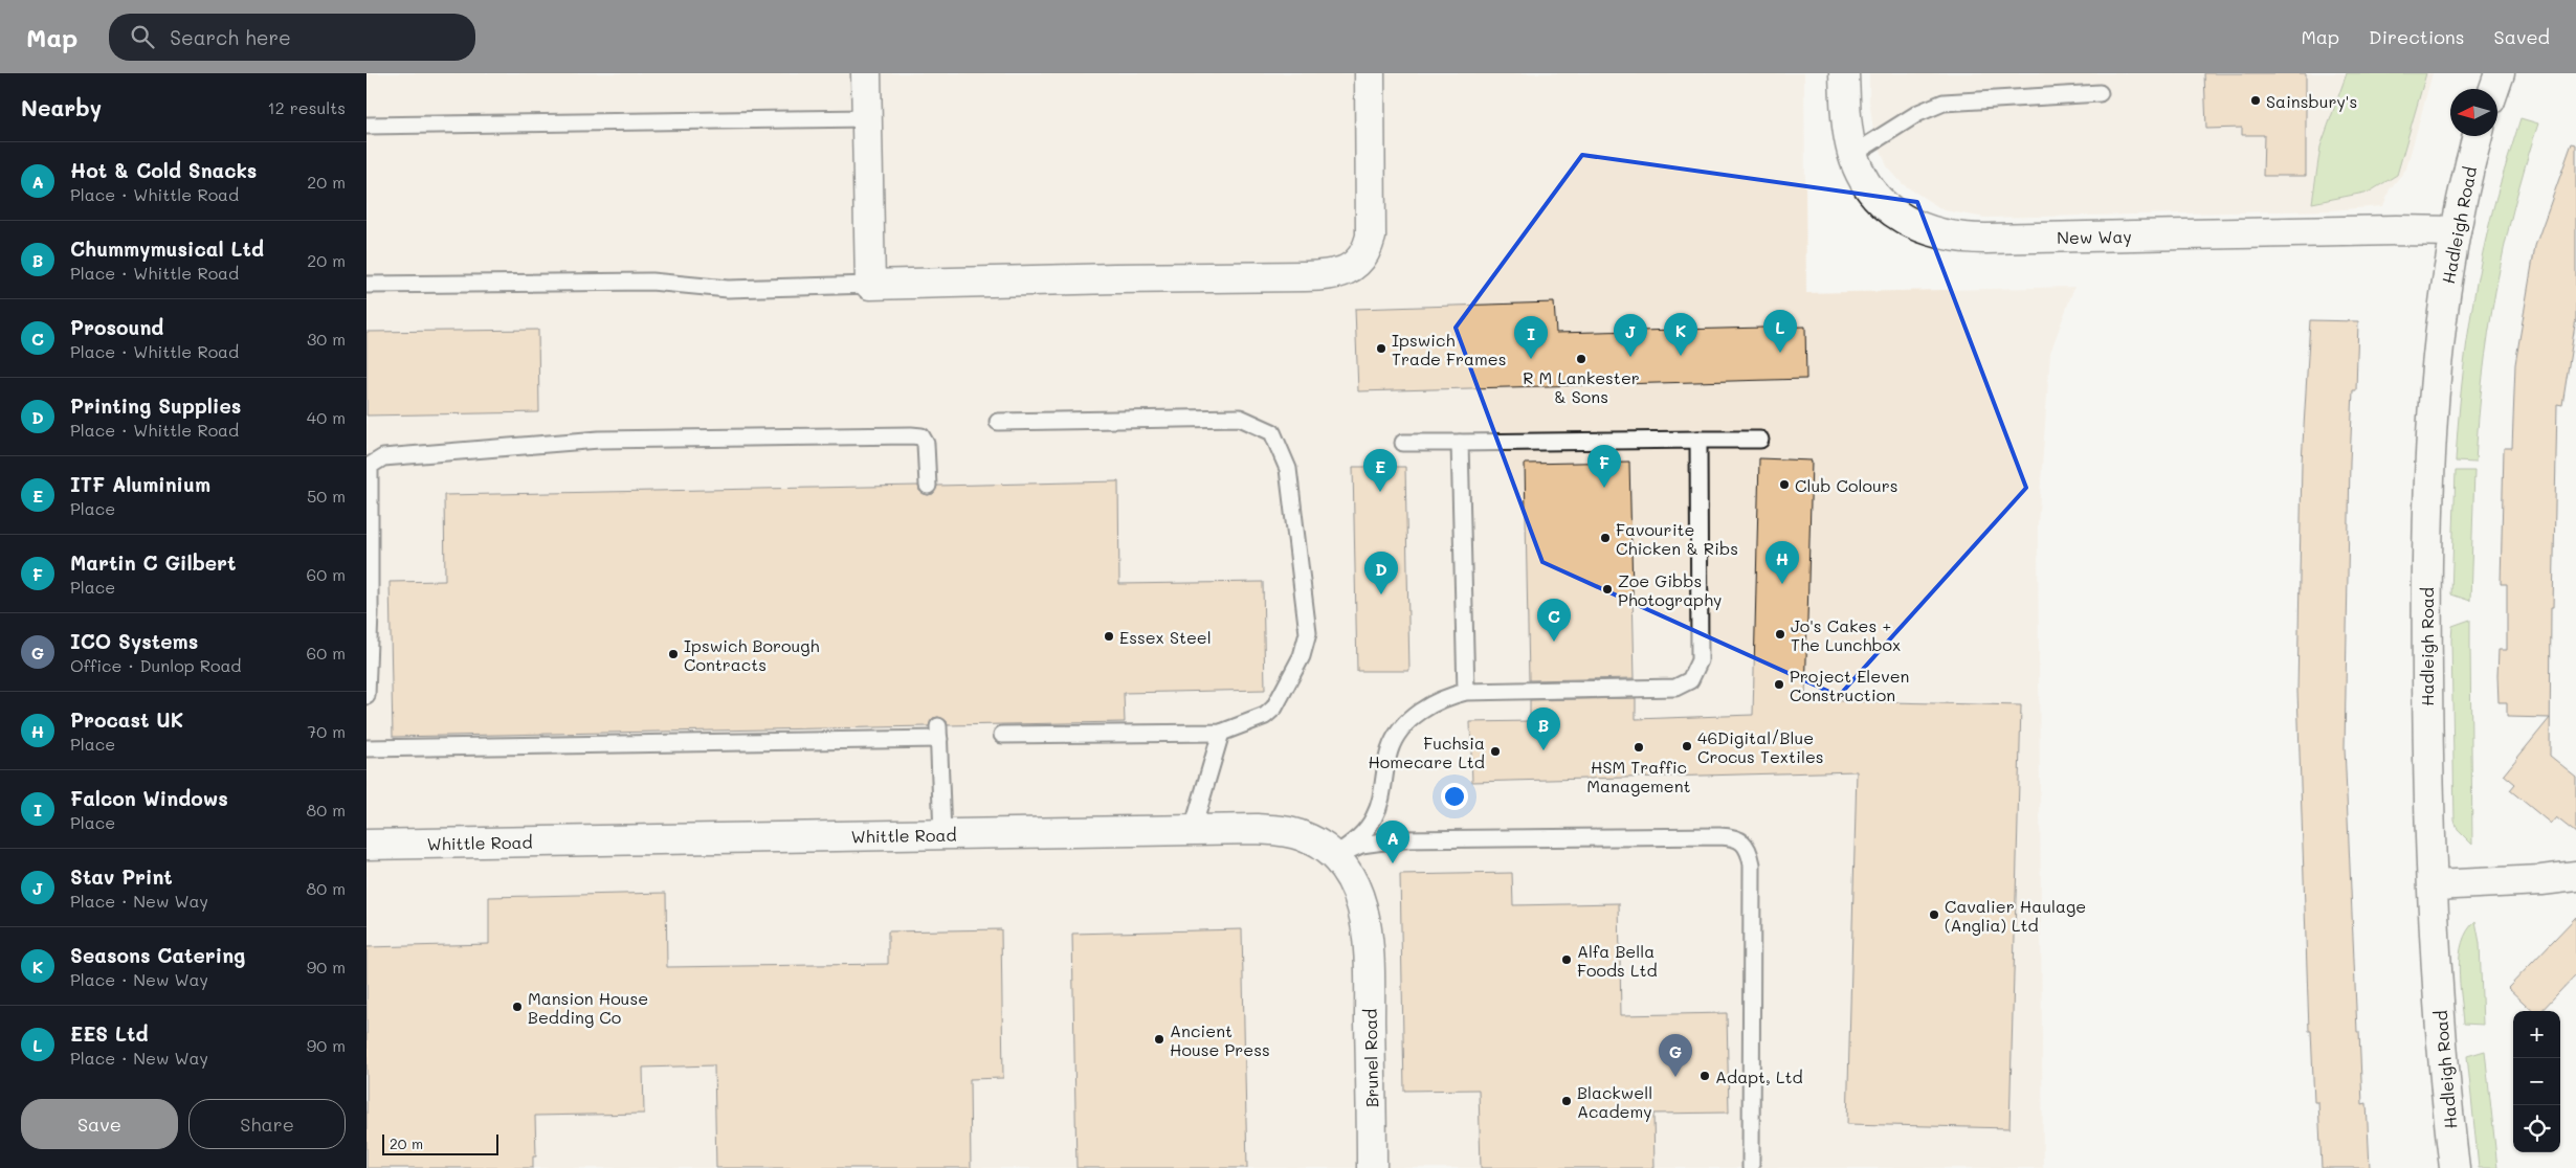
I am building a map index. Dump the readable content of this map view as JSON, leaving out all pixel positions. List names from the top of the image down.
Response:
{
  "streets": {
    "street": [
      "Hadleigh Road",
      "New Way",
      "Whittle Road",
      "Brunel Road"
    ]
  },
  "crossings": [
    ["Hadleigh Road", "New Way"],
    ["Whittle Road", "Brunel Road"]
  ],
  "places": [
    "Sainsbury's",
    "Ipswich Trade Frames",
    "R M Lankester & Sons",
    "Club Colours",
    "Favourite Chicken & Ribs",
    "Zoe Gibbs Photography",
    "Jo's Cakes + The Lunchbox",
    "Essex Steel",
    "Ipswich Borough Contracts",
    "Project Eleven Construction",
    "46Digital/Blue Crocus Textiles",
    "HSM Traffic Management",
    "Fuchsia Homecare Ltd",
    "Cavalier Haulage (Anglia) Ltd",
    "Alfa Bella Foods Ltd",
    "Mansion House Bedding Co",
    "Ancient House Press",
    "Adapt, Ltd",
    "Blackwell Academy"
  ],
  "scale_bar": "20 m",
  "north": "left",
  "page": {
    "header": "Map",
    "search": "Search here",
    "nav": ["Map", "Directions", "Saved"],
    "heading": ["Nearby", "12 results"],
    "list": [
      {
        "mark": "A",
        "name": "Hot & Cold Snacks",
        "note": "Place · Whittle Road",
        "value": "20 m"
      },
      {
        "mark": "B",
        "name": "Chummymusical Ltd",
        "note": "Place · Whittle Road",
        "value": "20 m"
      },
      {
        "mark": "C",
        "name": "Prosound",
        "note": "Place · Whittle Road",
        "value": "30 m"
      },
      {
        "mark": "D",
        "name": "Printing Supplies",
        "note": "Place · Whittle Road",
        "value": "40 m"
      },
      {
        "mark": "E",
        "name": "ITF Aluminium",
        "note": "Place",
        "value": "50 m"
      },
      {
        "mark": "F",
        "name": "Martin C Gilbert",
        "note": "Place",
        "value": "60 m"
      },
      {
        "mark": "G",
        "name": "ICO Systems",
        "note": "Office · Dunlop Road",
        "value": "60 m"
      },
      {
        "mark": "H",
        "name": "Procast UK",
        "note": "Place",
        "value": "70 m"
      },
      {
        "mark": "I",
        "name": "Falcon Windows",
        "note": "Place",
        "value": "80 m"
      },
      {
        "mark": "J",
        "name": "Stav Print",
        "note": "Place · New Way",
        "value": "80 m"
      },
      {
        "mark": "K",
        "name": "Seasons Catering",
        "note": "Place · New Way",
        "value": "90 m"
      },
      {
        "mark": "L",
        "name": "EES Ltd",
        "note": "Place · New Way",
        "value": "90 m"
      }
    ],
    "pins": [
      "L",
      "K",
      "J",
      "I",
      "F",
      "E",
      "H",
      "D",
      "C",
      "B",
      "A",
      "G"
    ],
    "map_buttons": ["+", "−"],
    "buttons": ["Save", "Share"],
    "scale": "20 m"
  }
}
